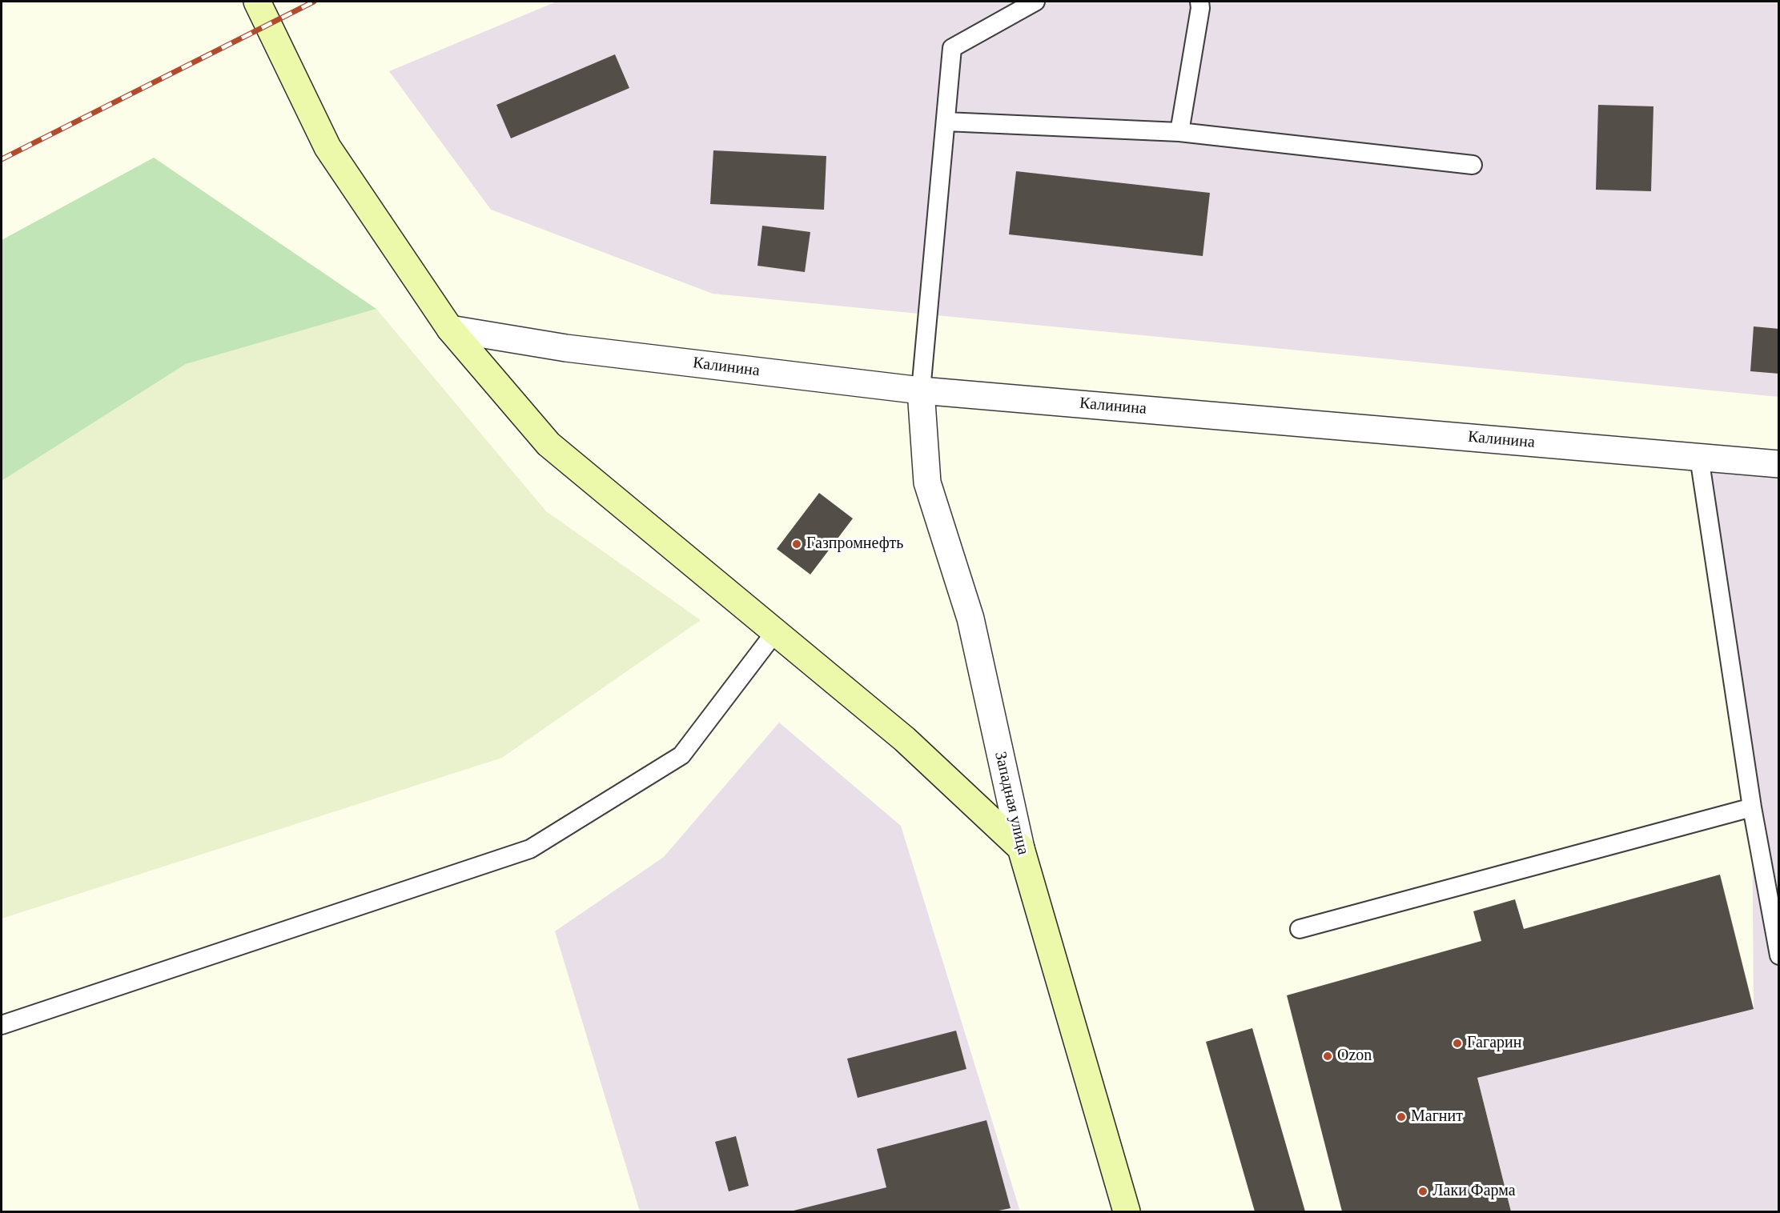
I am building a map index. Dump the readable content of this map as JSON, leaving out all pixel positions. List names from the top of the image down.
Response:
{
  "streets": {
    "main road": ["Западная улица"],
    "street": ["Калинина"]
  },
  "crossings": [
    ["Калинина", "Западная улица"]
  ],
  "places": [
    "Газпромнефть",
    "Гагарин",
    "Ozon",
    "Магнит",
    "Лаки Фарма"
  ]
}
